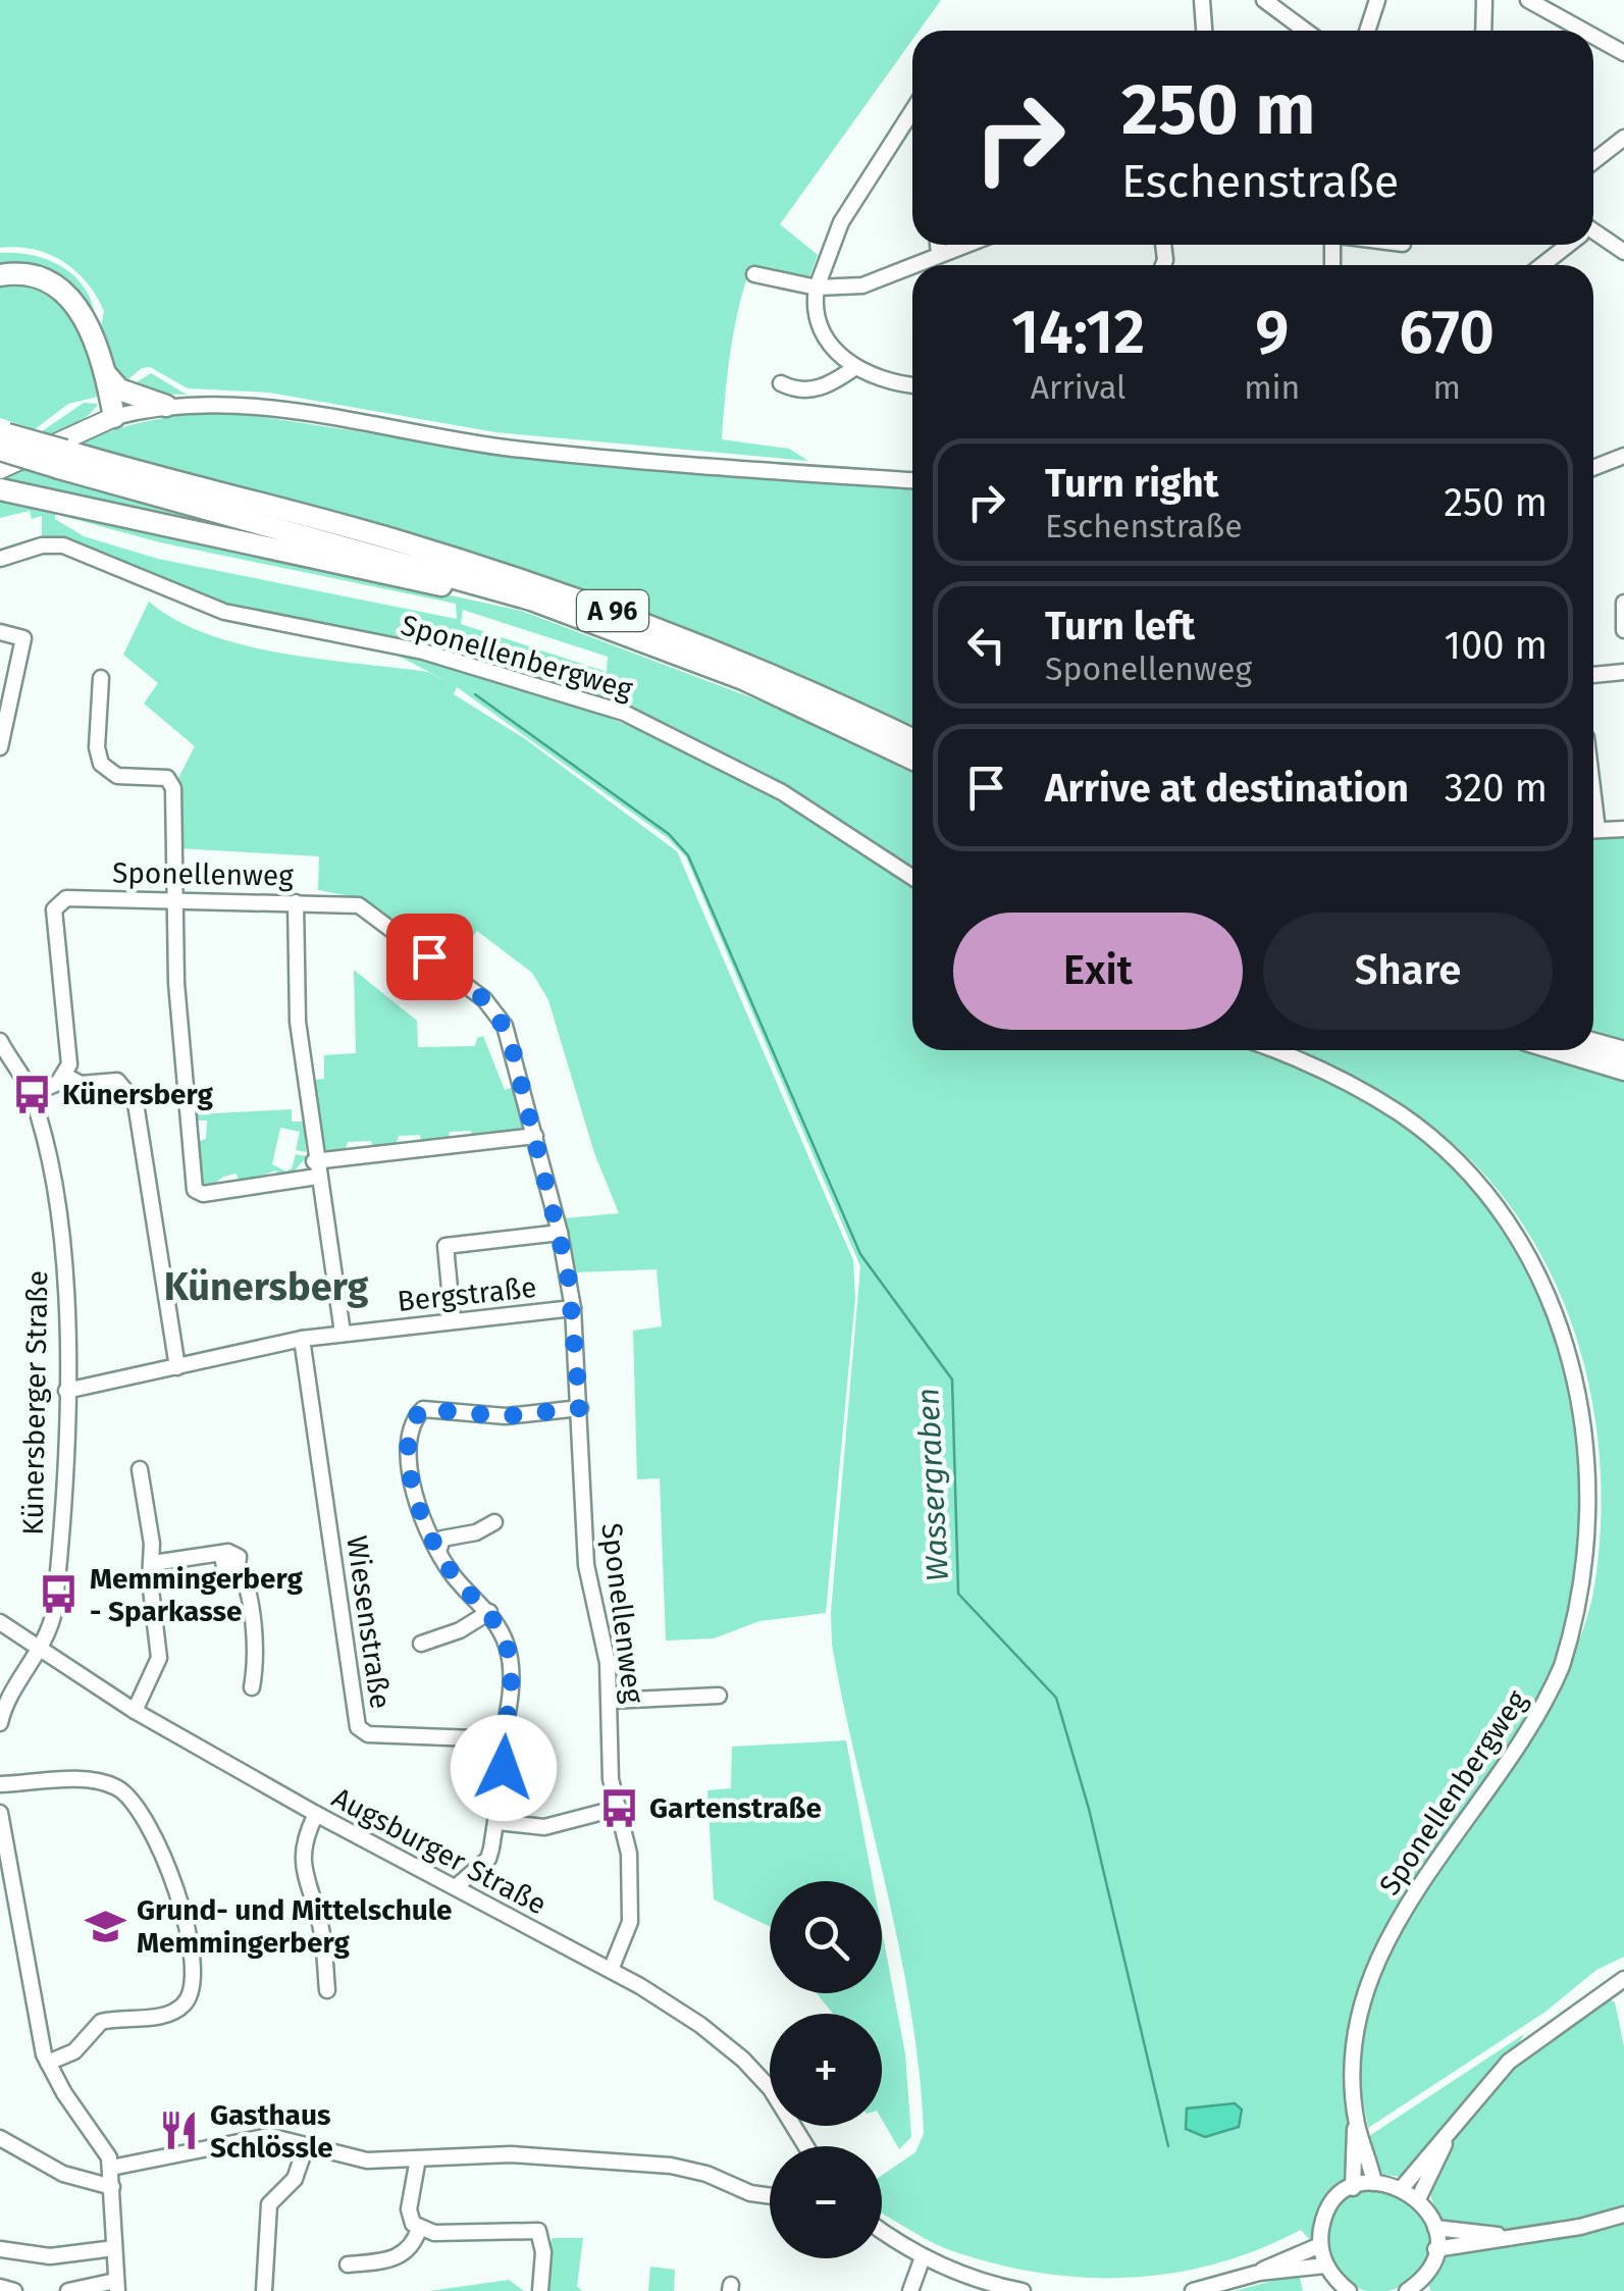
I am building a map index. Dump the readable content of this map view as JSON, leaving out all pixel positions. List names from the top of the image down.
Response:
{
  "streets": {
    "highway": ["A 96"],
    "street": [
      "Sponellenbergweg",
      "Sponellenweg",
      "Bergstraße",
      "Künersberger Straße",
      "Wiesenstraße",
      "Augsburger Straße"
    ]
  },
  "crossings": [
    ["Sponellenweg", "Bergstraße"],
    ["Sponellenweg", "Augsburger Straße"],
    ["Bergstraße", "Künersberger Straße"],
    ["Bergstraße", "Wiesenstraße"],
    ["Künersberger Straße", "Augsburger Straße"]
  ],
  "districts": ["Künersberg"],
  "water": ["Wassergraben"],
  "places": {
    "bus stop": ["Künersberg", "Memmingerberg - Sparkasse", "Gartenstraße"],
    "school or university": ["Grund- und Mittelschule Memmingerberg"],
    "restaurant": ["Gasthaus Schlössle"]
  },
  "page": {
    "turn": ["250 m", "Eschenstraße"],
    "eta": [
      "14:12",
      "Arrival",
      "9",
      "min",
      "670",
      "m"
    ],
    "list": [
      {
        "name": "Turn right",
        "note": "Eschenstraße",
        "value": "250 m"
      },
      {
        "name": "Turn left",
        "note": "Sponellenweg",
        "value": "100 m"
      },
      {
        "name": "Arrive at destination",
        "value": "320 m"
      }
    ],
    "buttons": ["Exit", "Share"],
    "map_buttons": ["+", "−"]
  }
}
